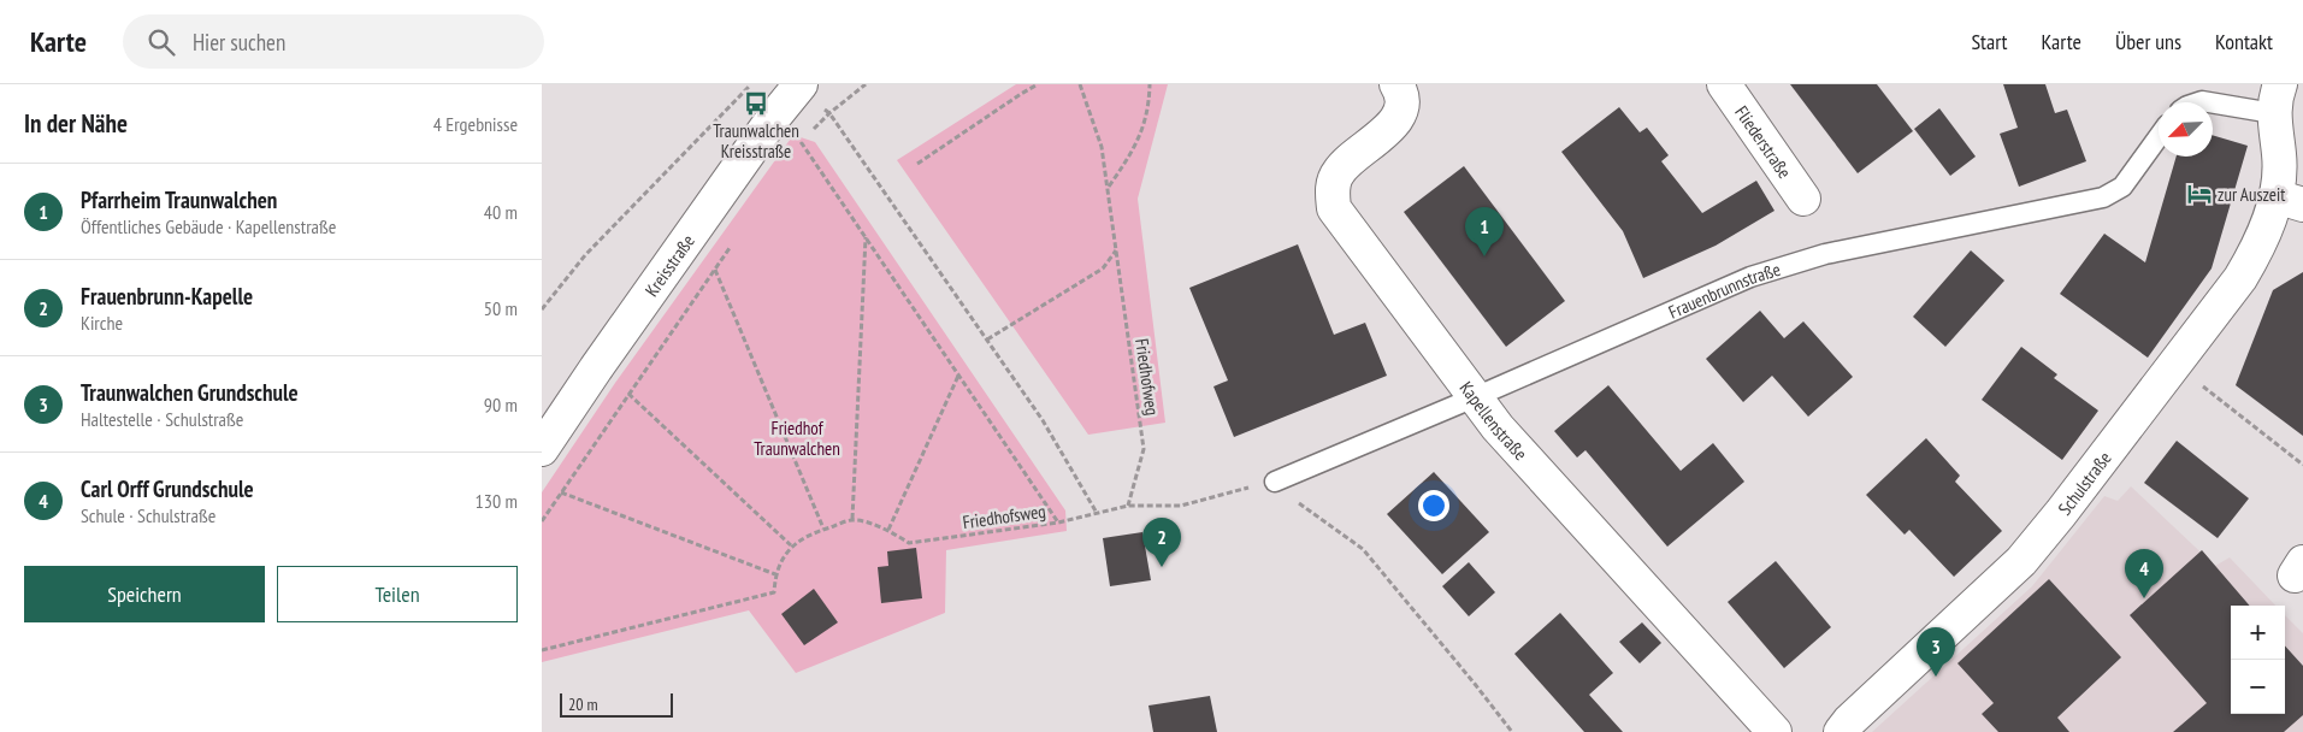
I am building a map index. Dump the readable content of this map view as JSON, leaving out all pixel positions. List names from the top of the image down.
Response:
{
  "streets": {
    "street": [
      "Fliederstraße",
      "Kreisstraße",
      "Kapellenstraße",
      "Schulstraße"
    ],
    "lane": ["Frauenbrunnstraße"],
    "path": ["Friedhofweg", "Friedhofsweg"]
  },
  "crossings": [
    ["Frauenbrunnstraße", "Kapellenstraße"]
  ],
  "parks": ["Friedhof Traunwalchen"],
  "places": {
    "bus stop": ["Traunwalchen Kreisstraße"],
    "hotel": ["zur Auszeit"]
  },
  "scale_bar": "20 m",
  "north": "bottom left",
  "page": {
    "header": "Karte",
    "search": "Hier suchen",
    "nav": [
      "Start",
      "Karte",
      "Über uns",
      "Kontakt"
    ],
    "heading": ["In der Nähe", "4 Ergebnisse"],
    "list": [
      {
        "mark": "1",
        "name": "Pfarrheim Traunwalchen",
        "note": "Öffentliches Gebäude · Kapellenstraße",
        "value": "40 m"
      },
      {
        "mark": "2",
        "name": "Frauenbrunn-Kapelle",
        "note": "Kirche",
        "value": "50 m"
      },
      {
        "mark": "3",
        "name": "Traunwalchen Grundschule",
        "note": "Haltestelle · Schulstraße",
        "value": "90 m"
      },
      {
        "mark": "4",
        "name": "Carl Orff Grundschule",
        "note": "Schule · Schulstraße",
        "value": "130 m"
      }
    ],
    "pins": [
      "1",
      "2",
      "4",
      "3"
    ],
    "buttons": ["Speichern", "Teilen"],
    "map_buttons": ["+", "−"],
    "scale": "20 m"
  }
}
